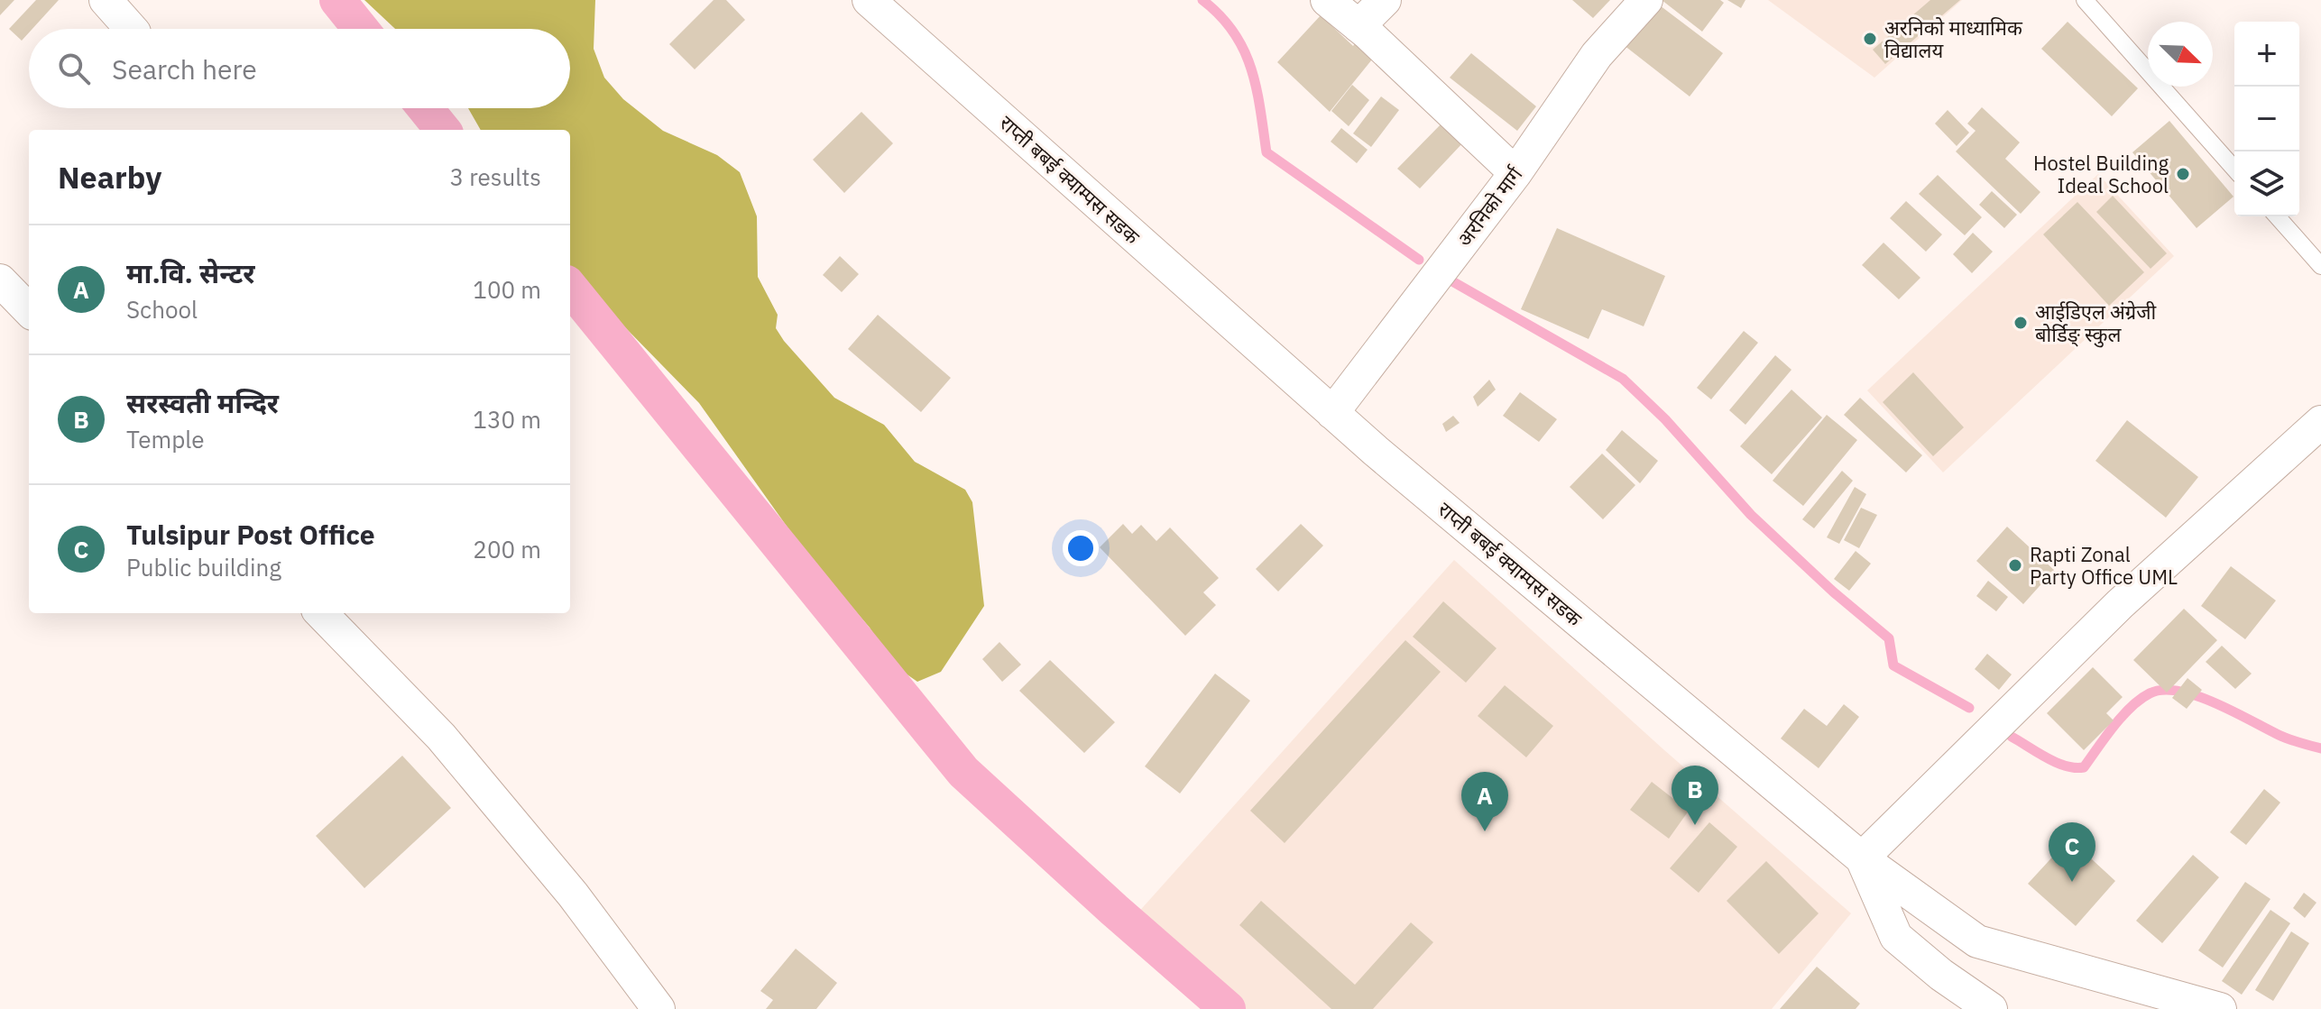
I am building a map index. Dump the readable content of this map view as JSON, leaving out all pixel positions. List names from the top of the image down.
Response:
{
  "streets": {
    "street": ["राप्ती बबई क्याम्पस सडक", "अरनिको मार्ग"]
  },
  "crossings": [
    ["राप्ती बबई क्याम्पस सडक", "अरनिको मार्ग"]
  ],
  "places": [
    "अरनिको माध्यामिक विद्यालय",
    "Hostel Building Ideal School",
    "आईडिएल अंग्रेजी बोर्डिङ् स्कुल",
    "Rapti Zonal Party Office UML"
  ],
  "north": "bottom right",
  "page": {
    "map_buttons": ["+", "−"],
    "search": "Search here",
    "heading": ["Nearby", "3 results"],
    "list": [
      {
        "mark": "A",
        "name": "मा.वि. सेन्टर",
        "note": "School",
        "value": "100 m"
      },
      {
        "mark": "B",
        "name": "सरस्वती मन्दिर",
        "note": "Temple",
        "value": "130 m"
      },
      {
        "mark": "C",
        "name": "Tulsipur Post Office",
        "note": "Public building",
        "value": "200 m"
      }
    ],
    "pins": ["B", "A", "C"]
  }
}
